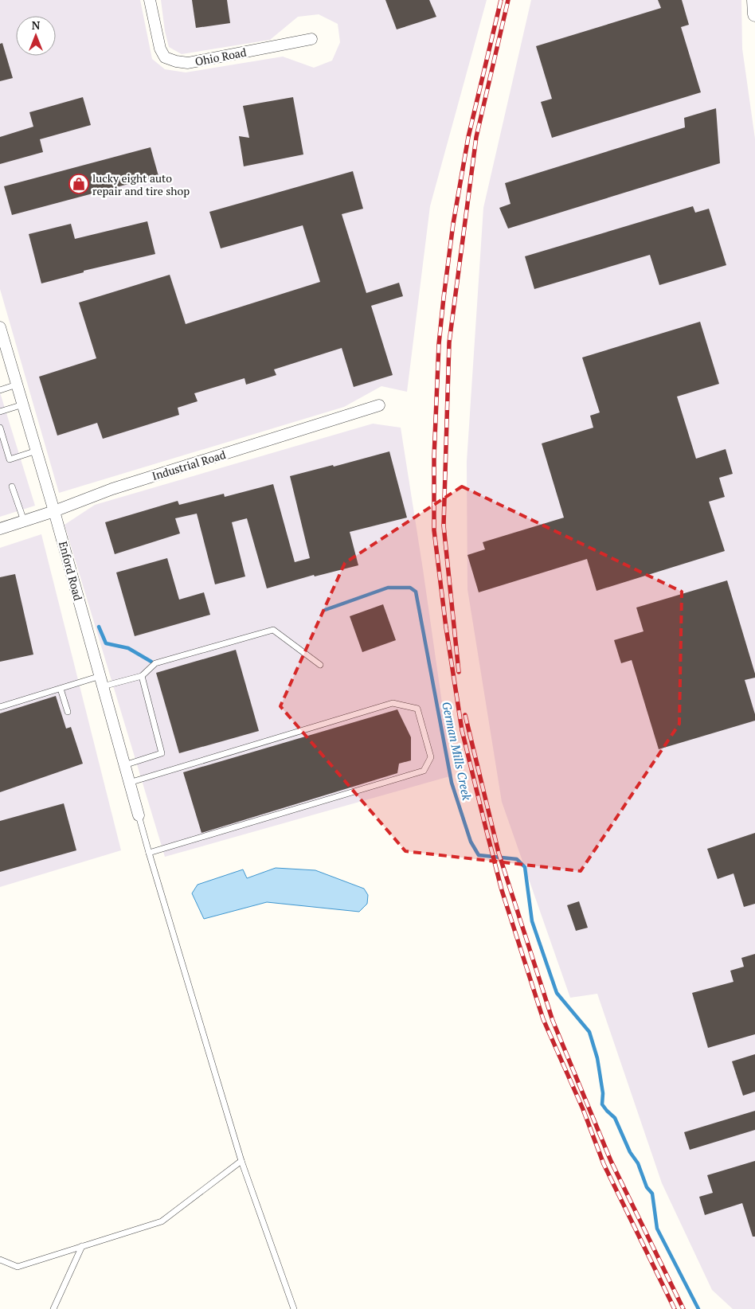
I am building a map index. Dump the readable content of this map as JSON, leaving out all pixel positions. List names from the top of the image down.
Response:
{
  "streets": {
    "street": ["Ohio Road", "Industrial Road", "Enford Road"]
  },
  "crossings": [
    ["Industrial Road", "Enford Road"]
  ],
  "water": ["German Mills Creek"],
  "places": {
    "shop": ["lucky eight auto repair and tire shop"]
  },
  "north": "top"
}
